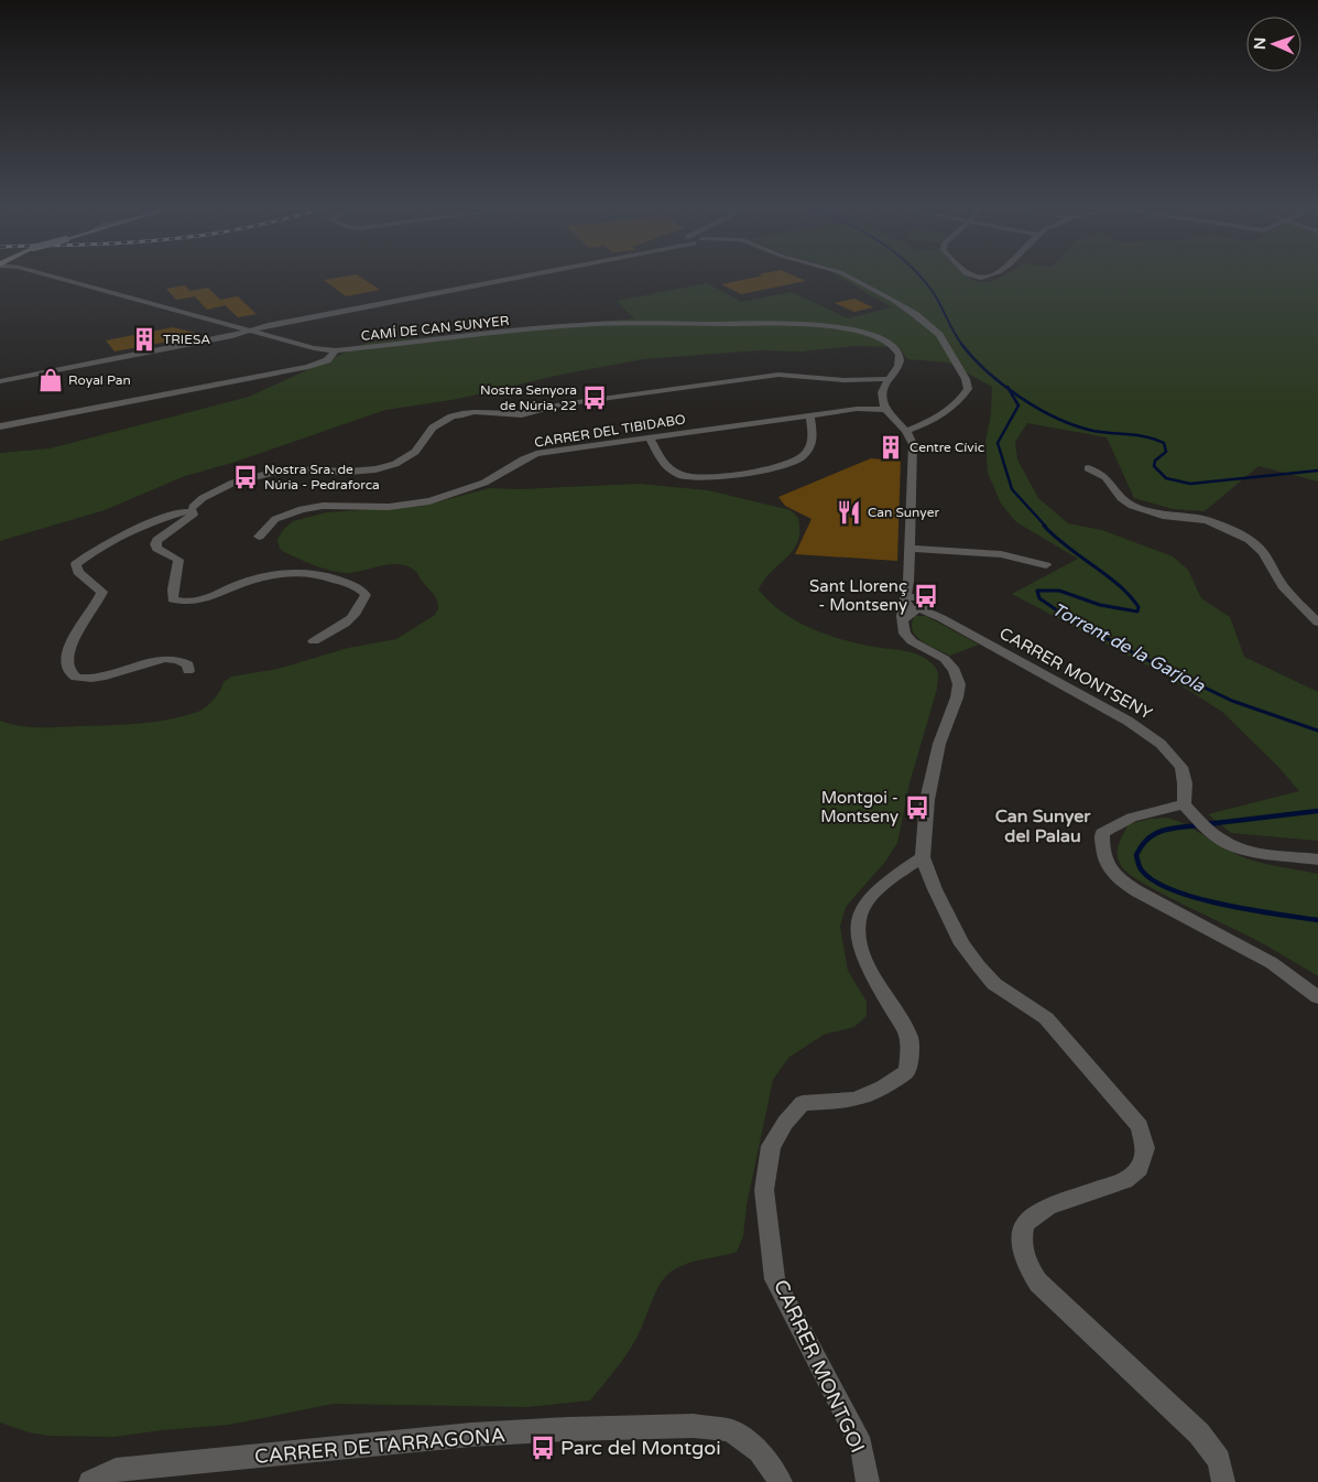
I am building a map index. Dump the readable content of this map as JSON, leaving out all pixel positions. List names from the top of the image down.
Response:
{
  "streets": {
    "street": [
      "CAMÍ DE CAN SUNYER",
      "CARRER DEL TIBIDABO",
      "CARRER MONTSENY",
      "CARRER MONTGOI",
      "CARRER DE TARRAGONA"
    ]
  },
  "districts": ["Can Sunyer del Palau"],
  "water": ["Torrent de la Garjola"],
  "places": {
    "building": ["TRIESA", "Centre Cívic"],
    "shop": ["Royal Pan"],
    "bus stop": [
      "Nostra Senyora de Núria, 22",
      "Nostra Sra. de Núria - Pedraforca",
      "Sant Llorenç - Montseny",
      "Montgoi - Montseny",
      "Parc del Montgoi"
    ],
    "restaurant": ["Can Sunyer"]
  },
  "north": "left"
}
